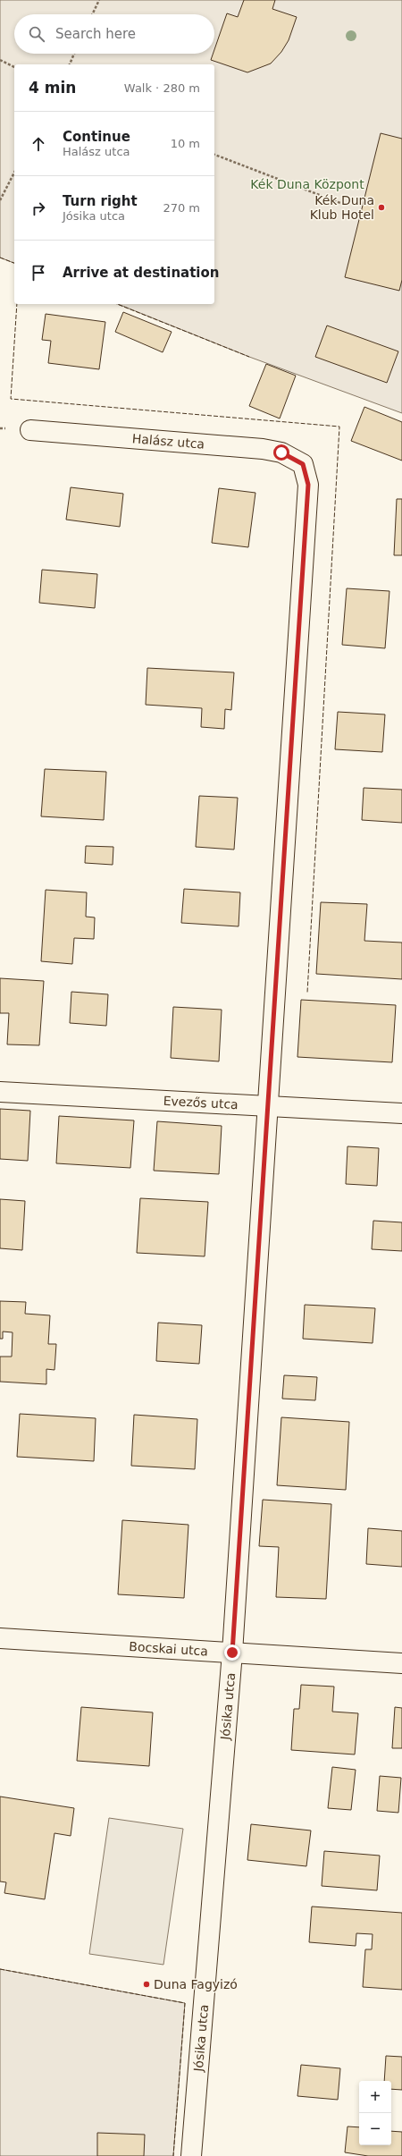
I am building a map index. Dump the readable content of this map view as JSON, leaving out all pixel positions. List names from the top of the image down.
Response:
{
  "streets": {
    "street": [
      "Halász utca",
      "Evezős utca",
      "Bocskai utca",
      "Jósika utca"
    ]
  },
  "crossings": [
    ["Halász utca", "Jósika utca"],
    ["Evezős utca", "Jósika utca"],
    ["Bocskai utca", "Jósika utca"]
  ],
  "parks": ["Kék Duna Központ"],
  "places": ["Kék Duna Klub Hotel", "Duna Fagyizó"],
  "page": {
    "search": "Search here",
    "heading": ["4 min", "Walk · 280 m"],
    "list": [
      ["Continue", "Halász utca", "10 m"],
      ["Turn right", "Jósika utca", "270 m"],
      "Arrive at destination"
    ],
    "map_buttons": ["+", "−"]
  }
}
